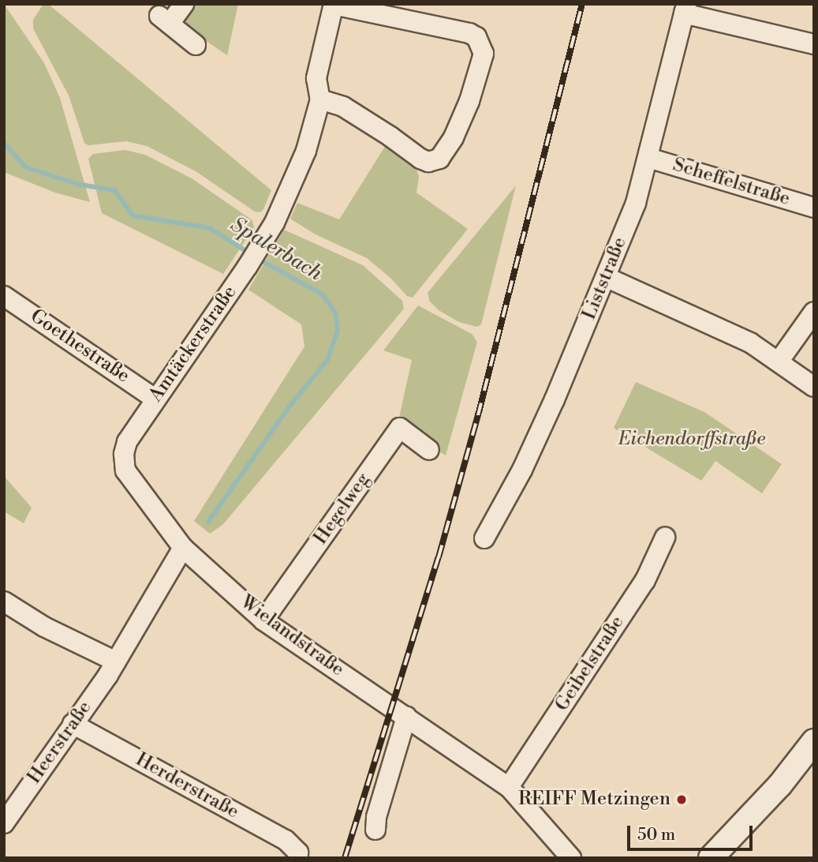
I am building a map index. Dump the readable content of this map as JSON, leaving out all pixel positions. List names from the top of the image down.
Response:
{
  "streets": {
    "street": [
      "Scheffelstraße",
      "Liststraße",
      "Amtäckerstraße",
      "Goethestraße",
      "Hegelweg",
      "Wielandstraße",
      "Geibelstraße",
      "Heerstraße",
      "Herderstraße"
    ]
  },
  "crossings": [
    ["Scheffelstraße", "Liststraße"],
    ["Amtäckerstraße", "Goethestraße"],
    ["Amtäckerstraße", "Wielandstraße"],
    ["Hegelweg", "Wielandstraße"],
    ["Wielandstraße", "Geibelstraße"],
    ["Heerstraße", "Herderstraße"]
  ],
  "water": ["Spalerbach"],
  "parks": ["Eichendorffstraße"],
  "places": ["REIFF Metzingen"],
  "scale_bar": "50 m"
}
